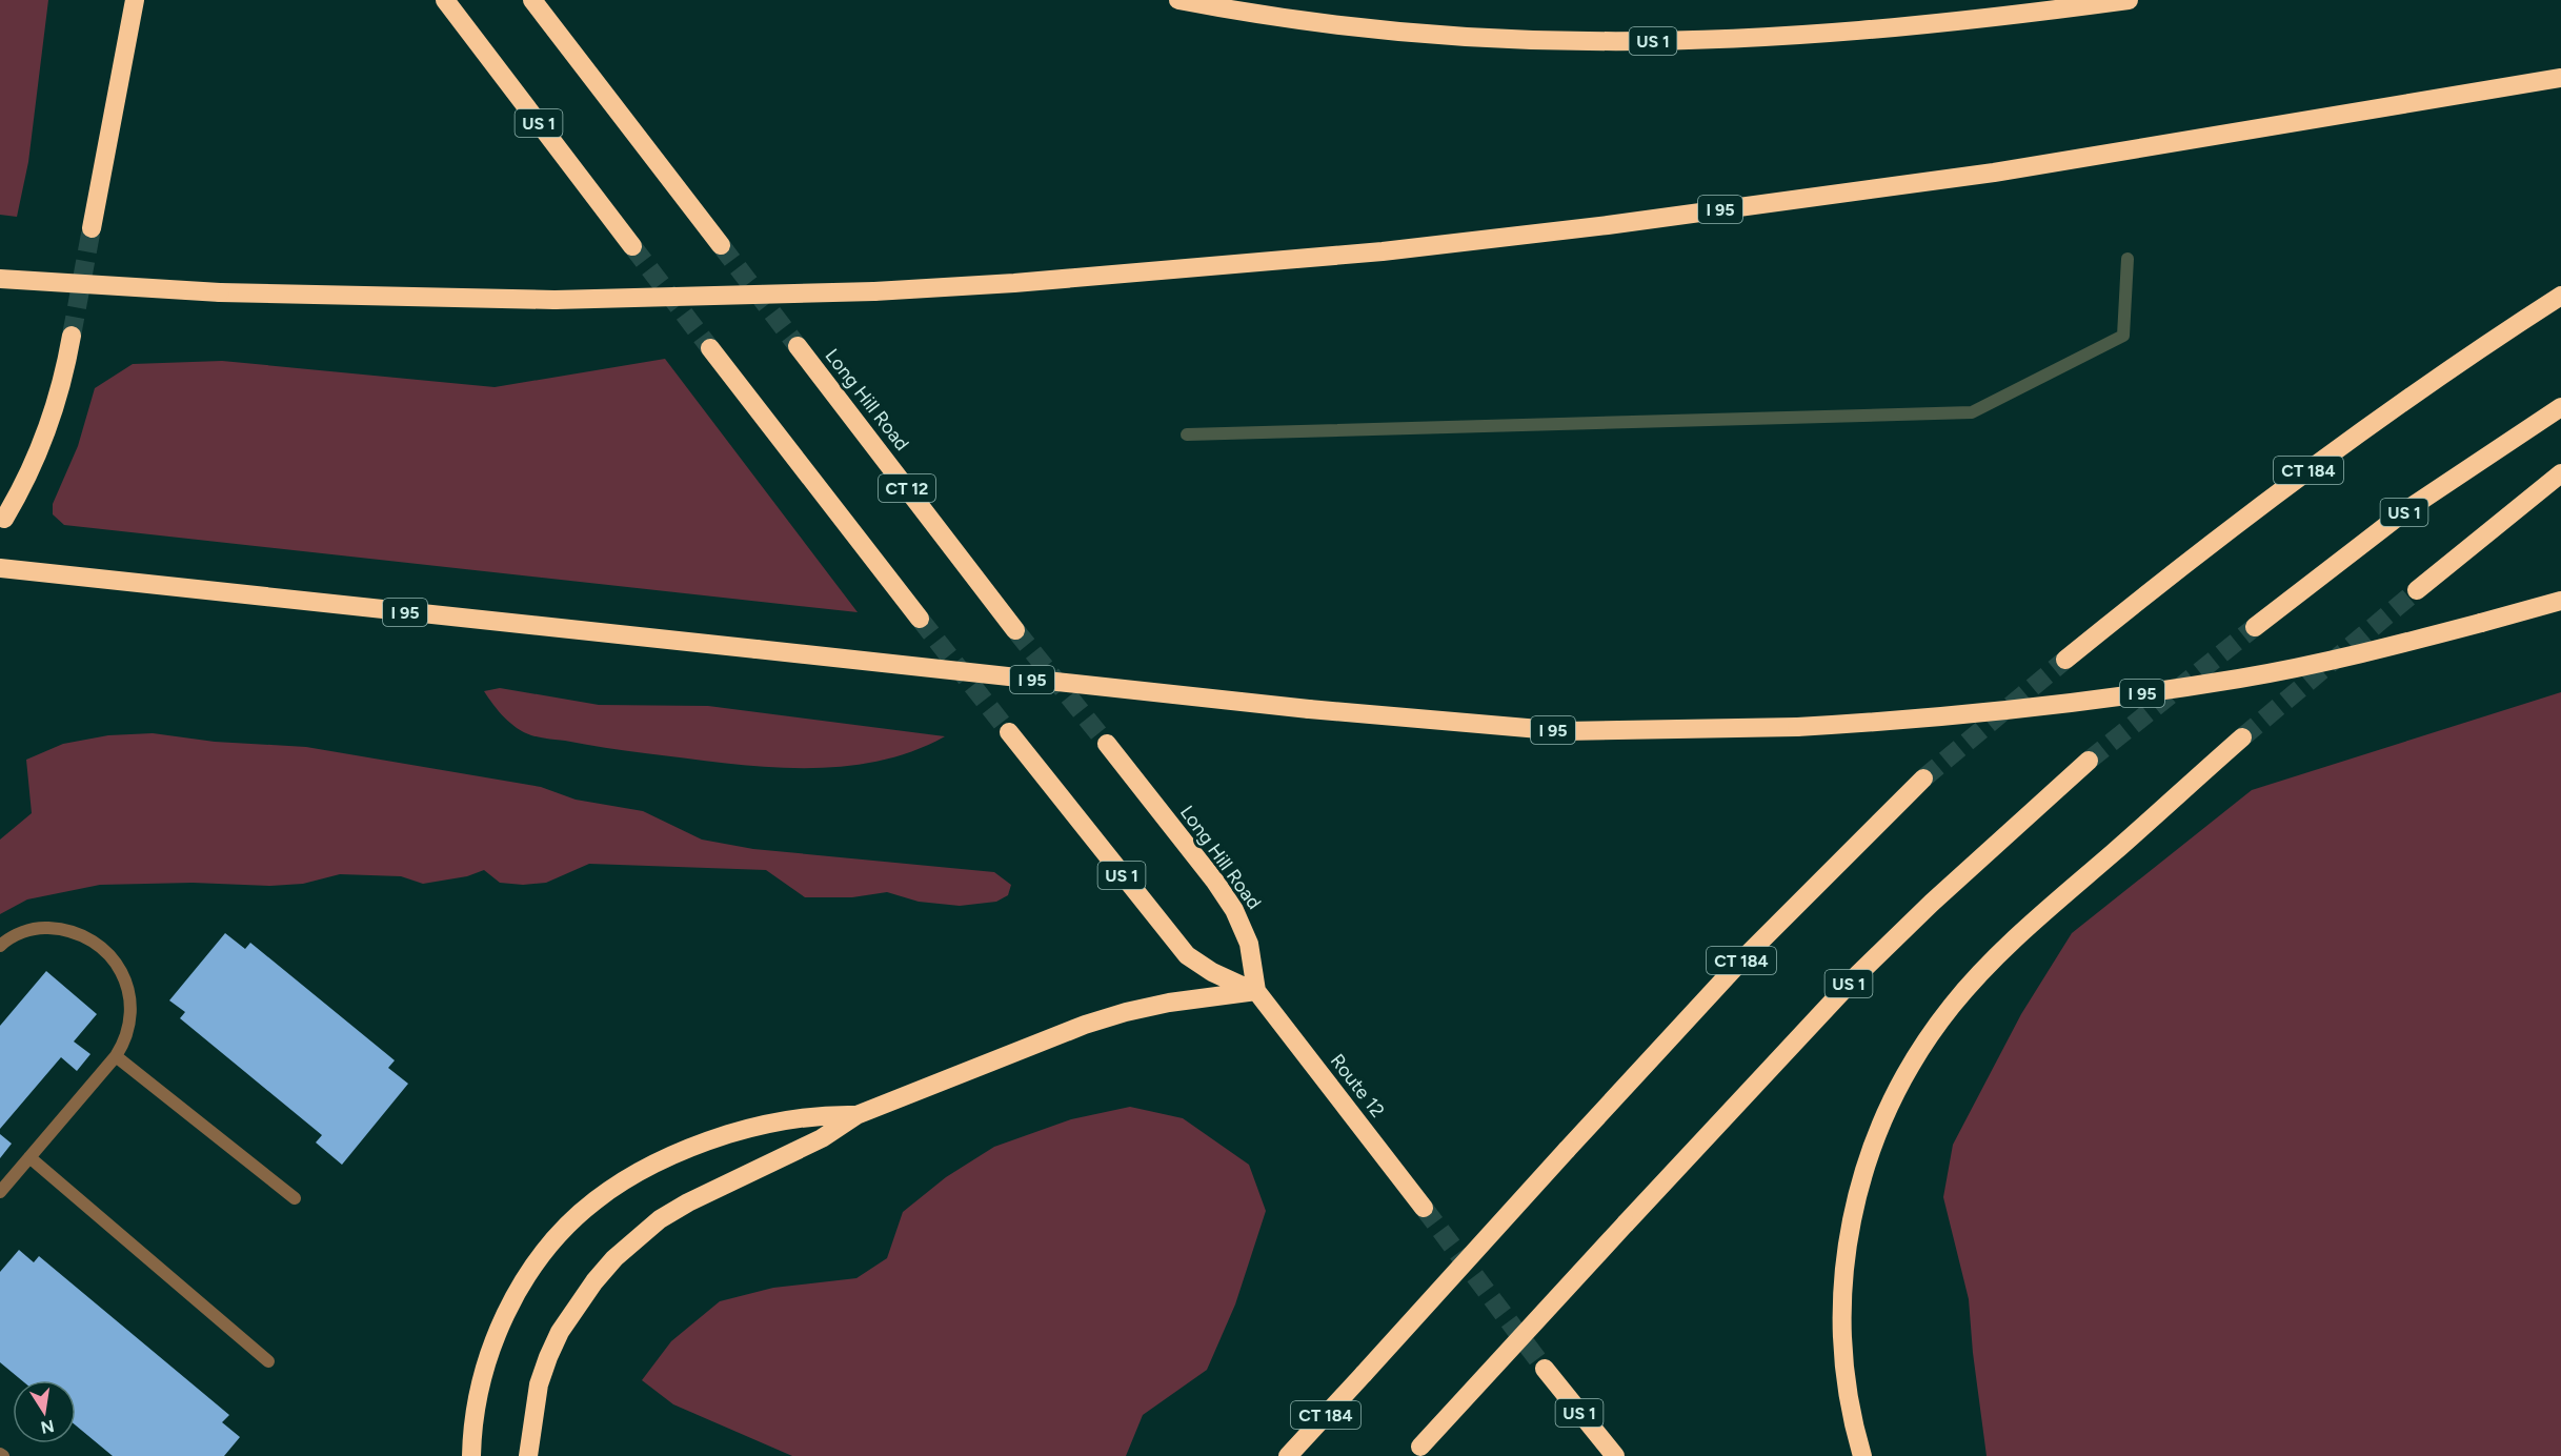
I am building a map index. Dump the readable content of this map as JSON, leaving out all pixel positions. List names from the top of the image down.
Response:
{
  "streets": {
    "highway": [
      "US 1",
      "I 95",
      "Long Hill Road",
      "CT 184",
      "CT 12",
      "Route 12"
    ]
  },
  "crossings": [
    ["US 1", "Long Hill Road"],
    ["US 1", "Route 12"],
    ["Long Hill Road", "Route 12"]
  ],
  "north": "bottom"
}
